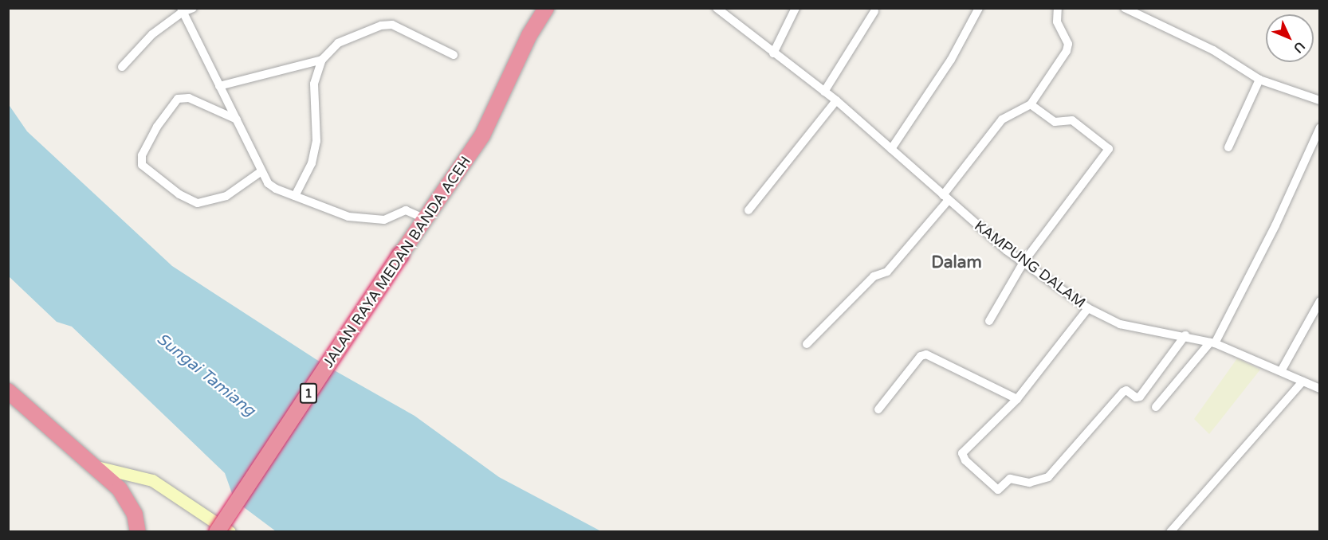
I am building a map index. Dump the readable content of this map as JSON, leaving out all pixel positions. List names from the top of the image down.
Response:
{
  "streets": {
    "highway": ["JALAN RAYA MEDAN BANDA ACEH", "1"],
    "street": ["KAMPUNG DALAM"]
  },
  "districts": ["Dalam"],
  "water": ["Sungai Tamiang"],
  "north": "bottom right"
}
